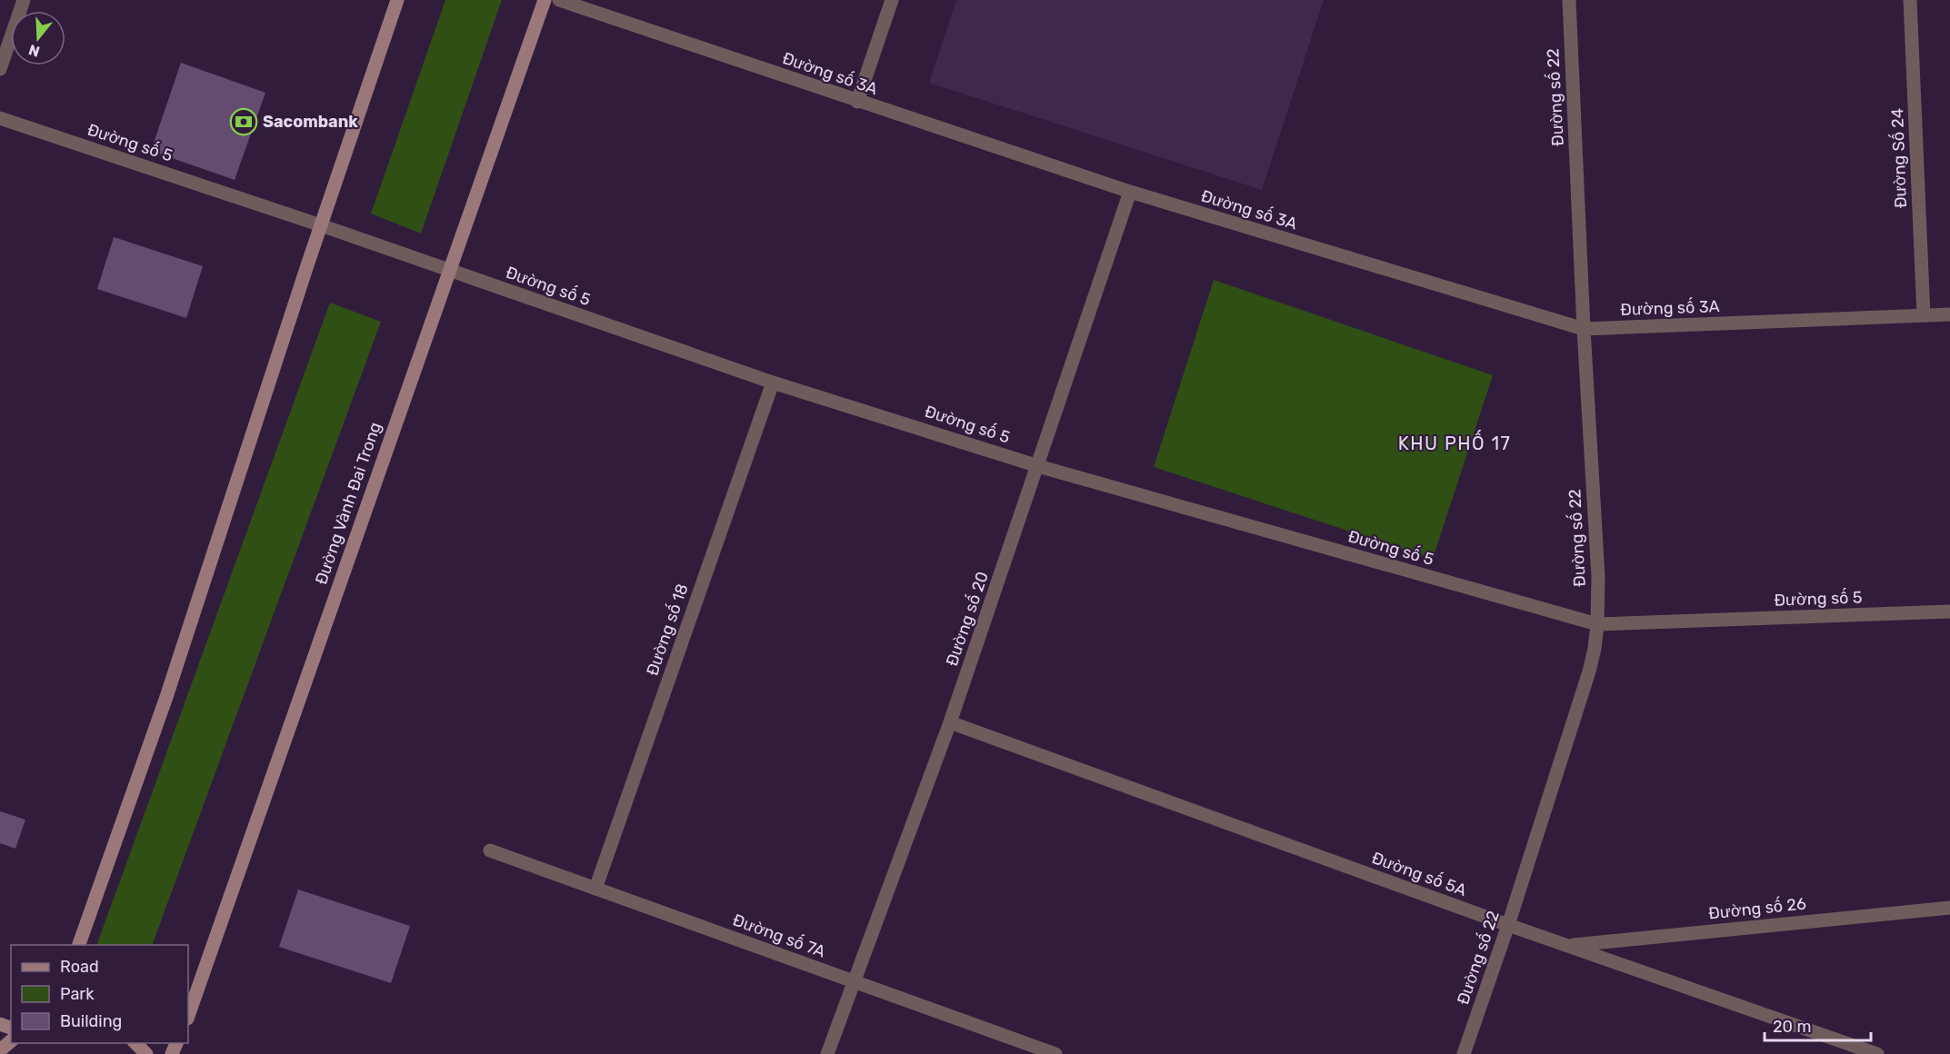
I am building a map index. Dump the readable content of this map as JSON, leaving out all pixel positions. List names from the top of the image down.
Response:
{
  "streets": {
    "street": [
      "Đường số 3A",
      "Đường số 22",
      "Đường số 5",
      "Đường Số 24",
      "Đường Vành Đai Trong",
      "Đường số 20",
      "Đường số 18",
      "Đường số 5A",
      "Đường số 26",
      "Đường số 7A"
    ]
  },
  "crossings": [
    ["Đường số 3A", "Đường số 22"],
    ["Đường số 3A", "Đường Số 24"],
    ["Đường số 3A", "Đường số 20"],
    ["Đường số 22", "Đường số 5"],
    ["Đường số 22", "Đường số 5A"],
    ["Đường số 5", "Đường Vành Đai Trong"],
    ["Đường số 5", "Đường số 20"],
    ["Đường số 5", "Đường số 18"],
    ["Đường số 20", "Đường số 5A"],
    ["Đường số 20", "Đường số 7A"],
    ["Đường số 18", "Đường số 7A"],
    ["Đường số 5A", "Đường số 26"]
  ],
  "districts": ["KHU PHỐ 17"],
  "places": {
    "bank": ["Sacombank"]
  },
  "legend": ["Road", "Park", "Building"],
  "scale_bar": "20 m",
  "north": "bottom"
}
